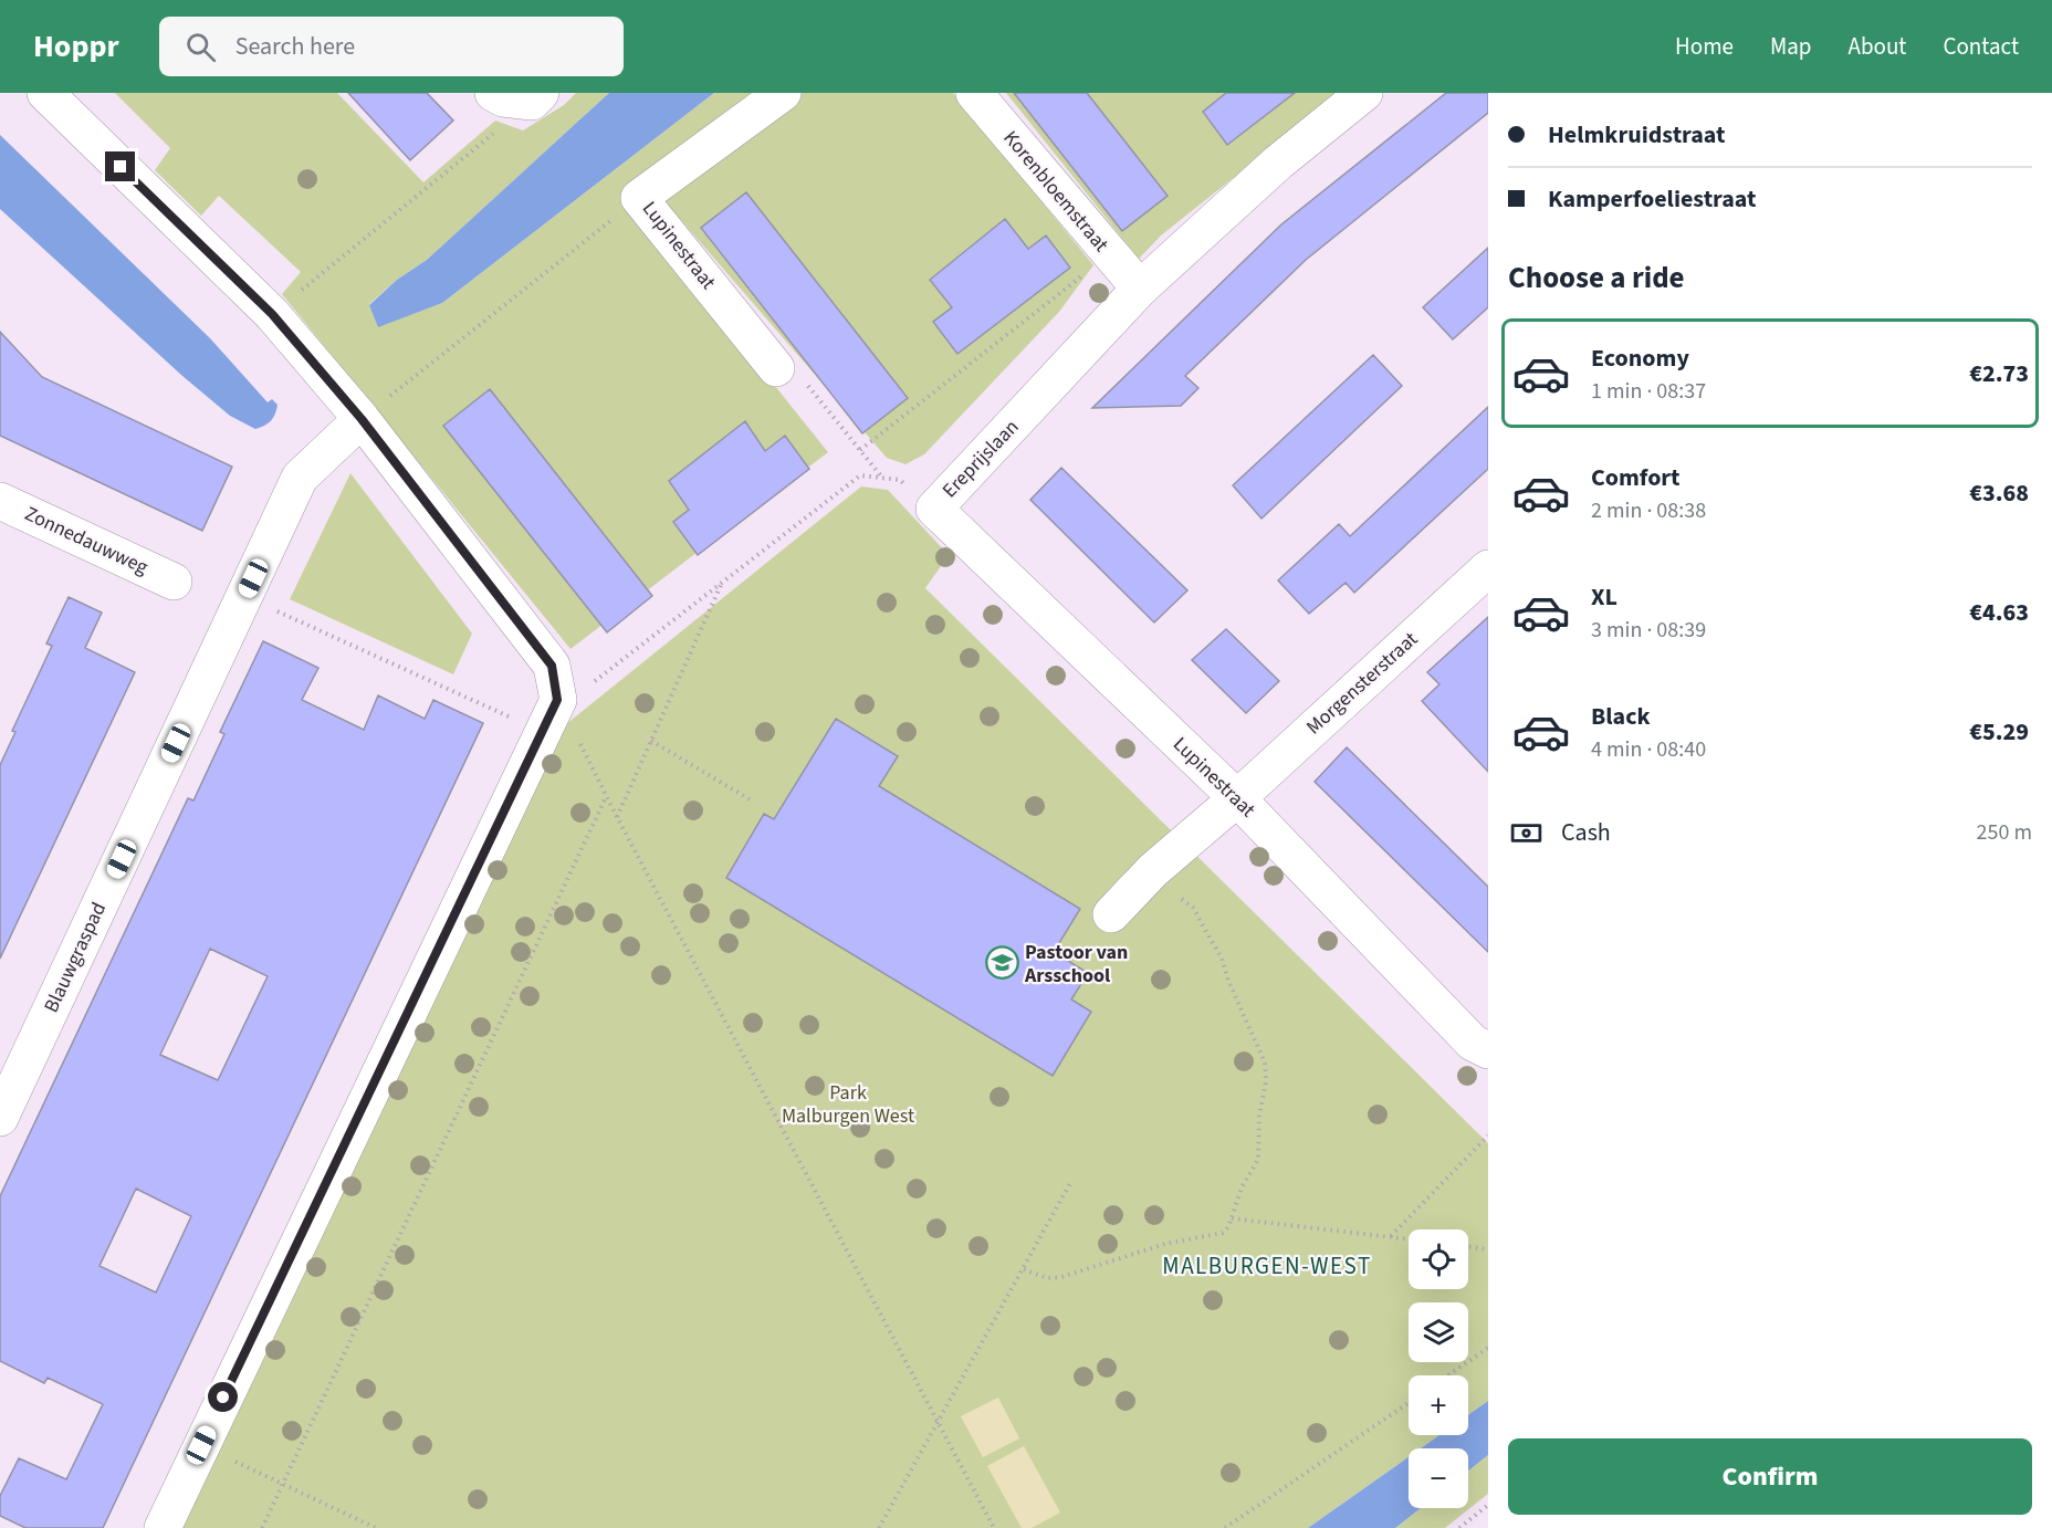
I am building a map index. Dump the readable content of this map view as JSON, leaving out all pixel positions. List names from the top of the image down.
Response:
{
  "streets": {
    "street": [
      "Korenbloemstraat",
      "Lupinestraat",
      "Ereprijslaan",
      "Zonnedauwweg",
      "Morgensterstraat",
      "Blauwgraspad"
    ]
  },
  "crossings": [
    ["Korenbloemstraat", "Ereprijslaan"],
    ["Lupinestraat", "Ereprijslaan"],
    ["Lupinestraat", "Morgensterstraat"]
  ],
  "districts": ["MALBURGEN-WEST"],
  "parks": ["Park Malburgen West"],
  "places": {
    "school or university": ["Pastoor van Arsschool"]
  },
  "page": {
    "header": "Hoppr",
    "search": "Search here",
    "nav": [
      "Home",
      "Map",
      "About",
      "Contact"
    ],
    "banner": ["Helmkruidstraat", "Kamperfoeliestraat"],
    "heading": "Choose a ride",
    "list": [
      {
        "name": "Economy",
        "note": "1 min · 08:37",
        "value": "€2.73"
      },
      {
        "name": "Comfort",
        "note": "2 min · 08:38",
        "value": "€3.68"
      },
      {
        "name": "XL",
        "note": "3 min · 08:39",
        "value": "€4.63"
      },
      {
        "name": "Black",
        "note": "4 min · 08:40",
        "value": "€5.29"
      }
    ],
    "pay": ["Cash", "250 m"],
    "map_buttons": ["+", "−"],
    "buttons": "Confirm"
  }
}
